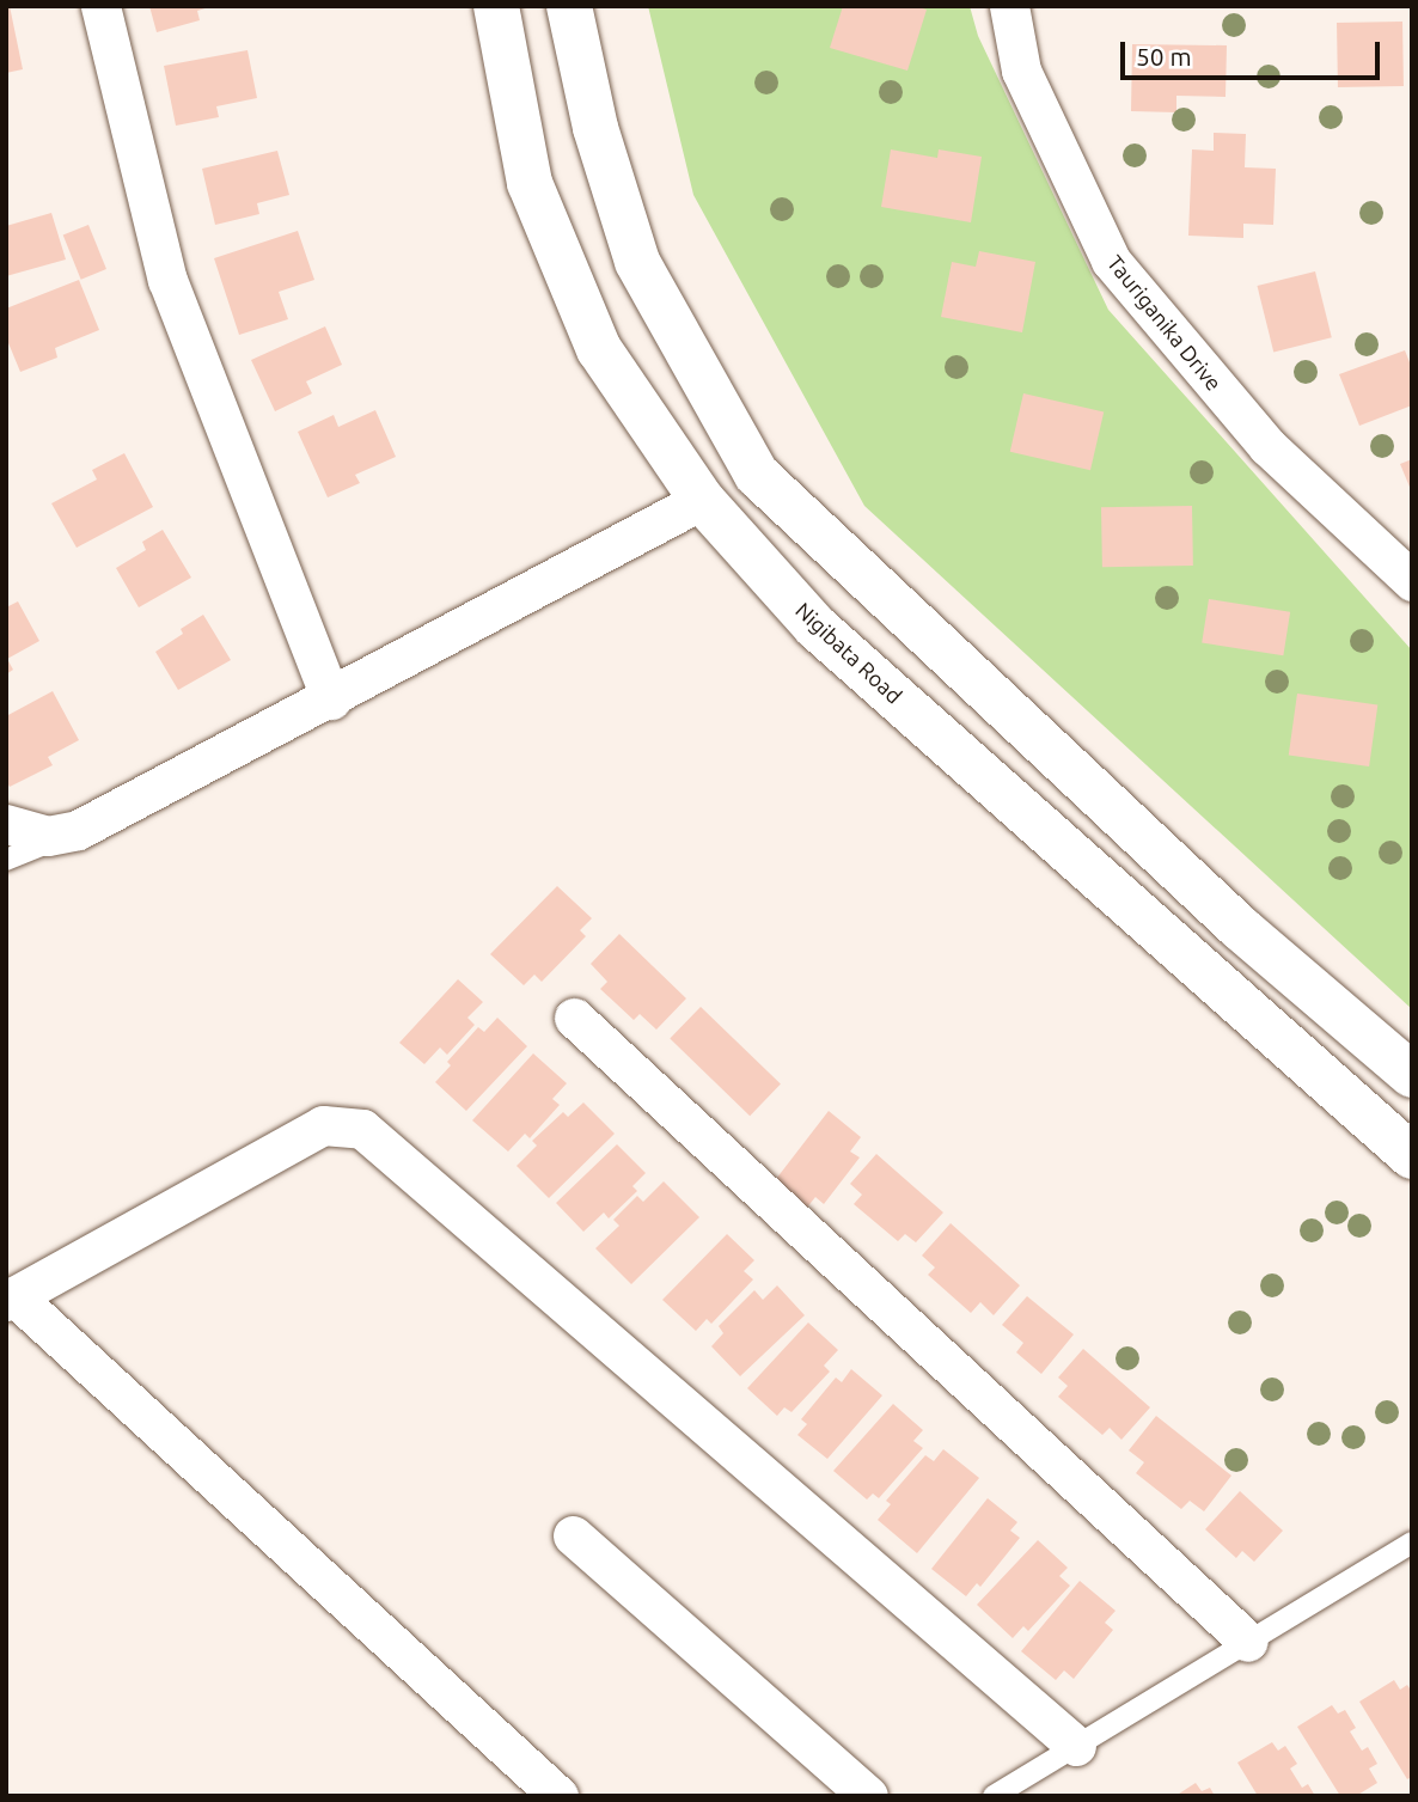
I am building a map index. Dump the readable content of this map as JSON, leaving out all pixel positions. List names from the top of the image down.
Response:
{
  "streets": {
    "street": ["Tauriganika Drive", "Nigibata Road"]
  },
  "scale_bar": "50 m"
}
